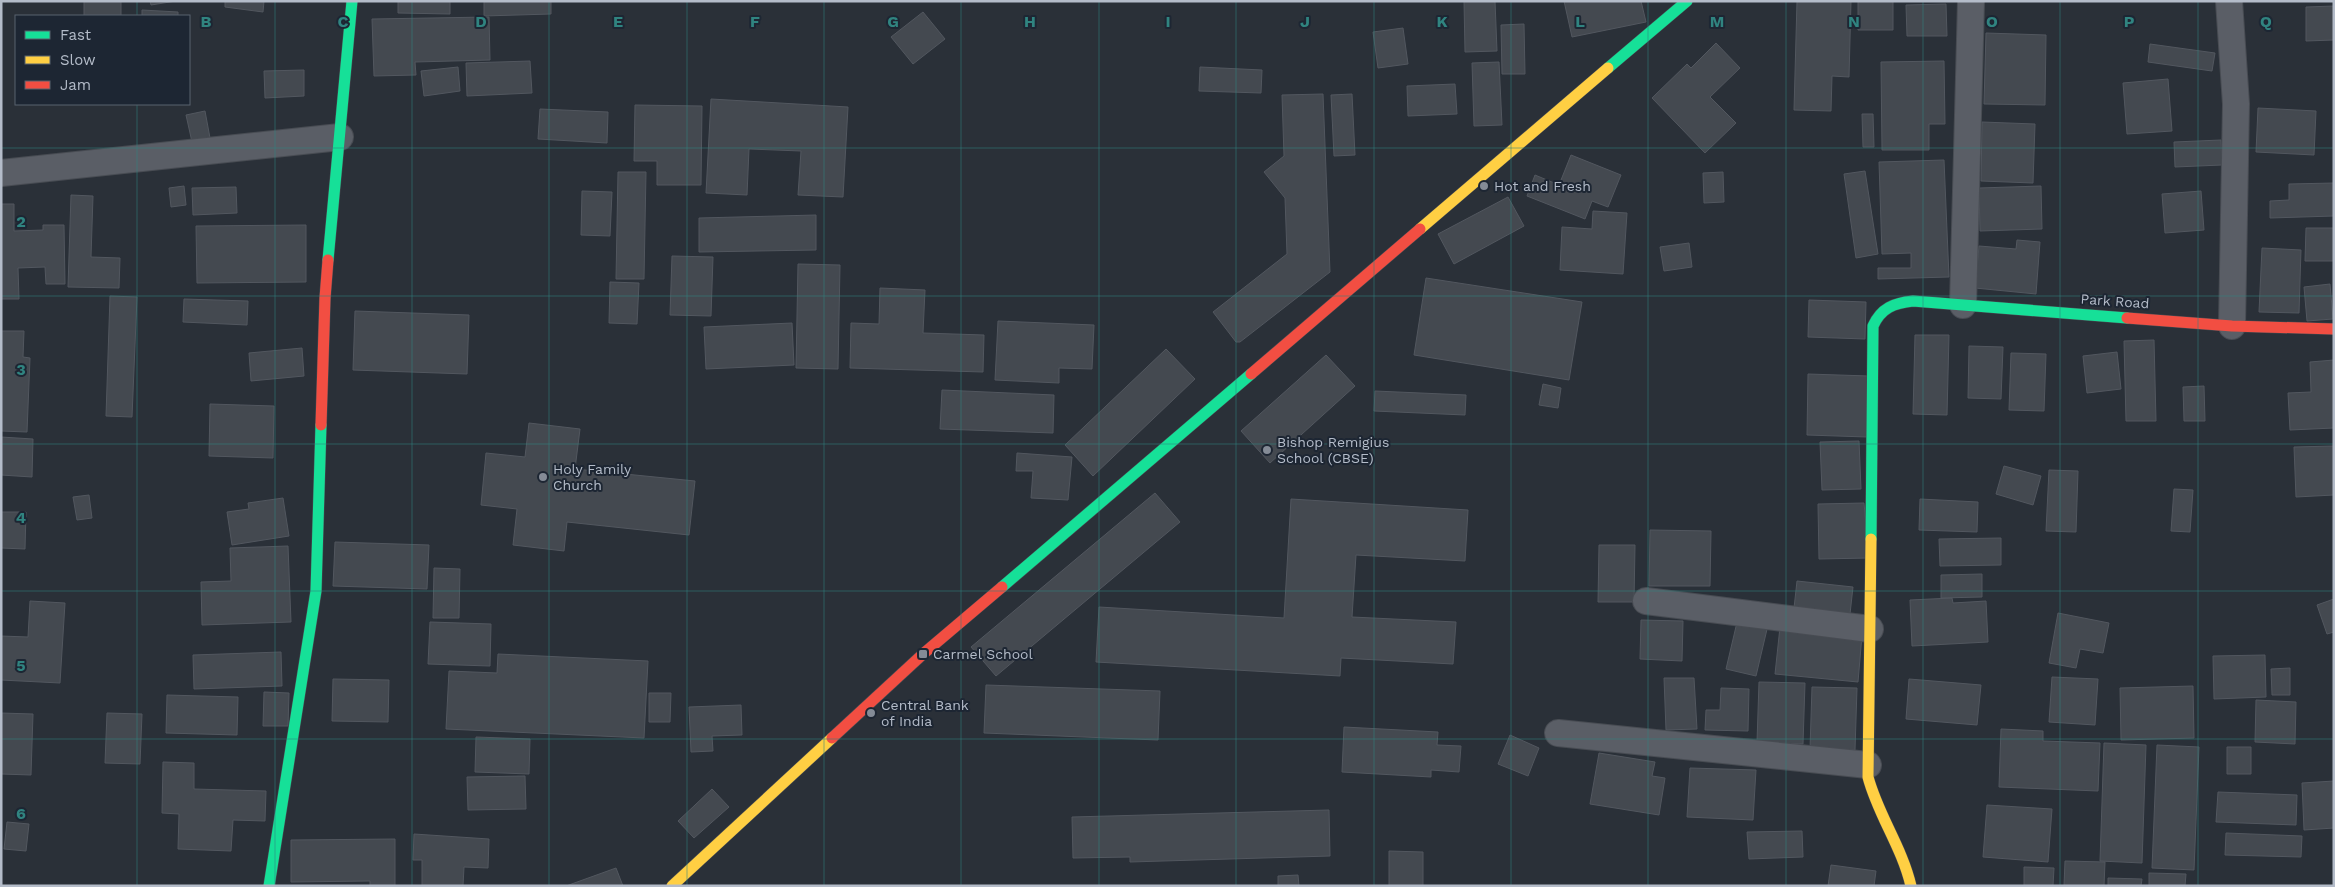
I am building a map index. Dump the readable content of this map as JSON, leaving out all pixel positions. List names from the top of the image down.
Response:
{
  "streets": {
    "street": ["Park Road"]
  },
  "places": {
    "other": [
      "Hot and Fresh",
      "Bishop Remigius School (CBSE)",
      "Holy Family Church",
      "Central Bank of India"
    ],
    "transit": ["Carmel School"]
  },
  "legend": ["Fast", "Slow", "Jam"],
  "grid": {
    "columns": [
      "B",
      "C",
      "D",
      "E",
      "F",
      "G",
      "H",
      "I",
      "J",
      "K",
      "L",
      "M",
      "N",
      "O",
      "P",
      "Q"
    ],
    "rows": [
      "2",
      "3",
      "4",
      "5",
      "6"
    ]
  }
}
